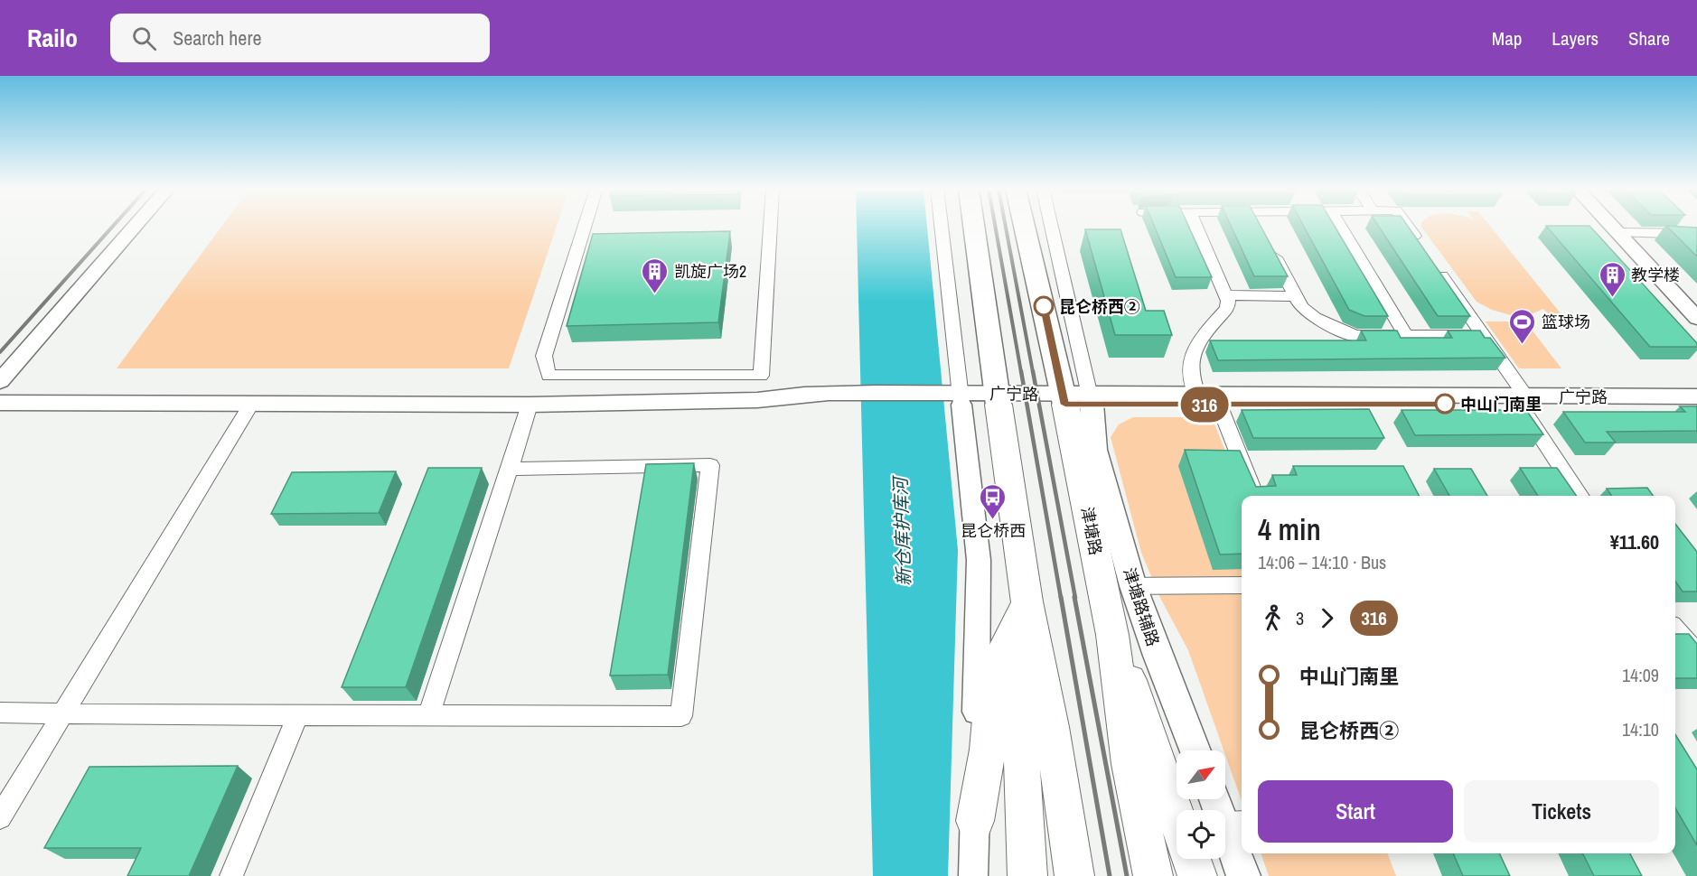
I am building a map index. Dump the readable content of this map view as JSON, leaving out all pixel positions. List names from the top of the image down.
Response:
{
  "streets": {
    "highway": ["津塘路"],
    "main road": ["津塘路辅路"],
    "street": ["广宁路"]
  },
  "crossings": [
    ["广宁路", "津塘路"],
    ["广宁路", "津塘路辅路"],
    ["津塘路", "津塘路辅路"]
  ],
  "water": ["新仓库护库河"],
  "places": {
    "building": ["凯旋广场2", "教学楼"],
    "other": ["昆仑桥西②", "中山门南里"],
    "sports": ["篮球场"],
    "bus stop": ["昆仑桥西"]
  },
  "lines": ["bus line 316"],
  "north": "top right",
  "page": {
    "header": "Railo",
    "search": "Search here",
    "nav": ["Map", "Layers", "Share"],
    "on_map": "316",
    "heading": ["4 min", "14:06 – 14:10 · Bus", "¥11.60"],
    "legs": ["3", "316"],
    "list": [
      {
        "name": "中山门南里",
        "value": "14:09"
      },
      {
        "name": "昆仑桥西②",
        "value": "14:10"
      }
    ],
    "buttons": ["Start", "Tickets"]
  }
}
